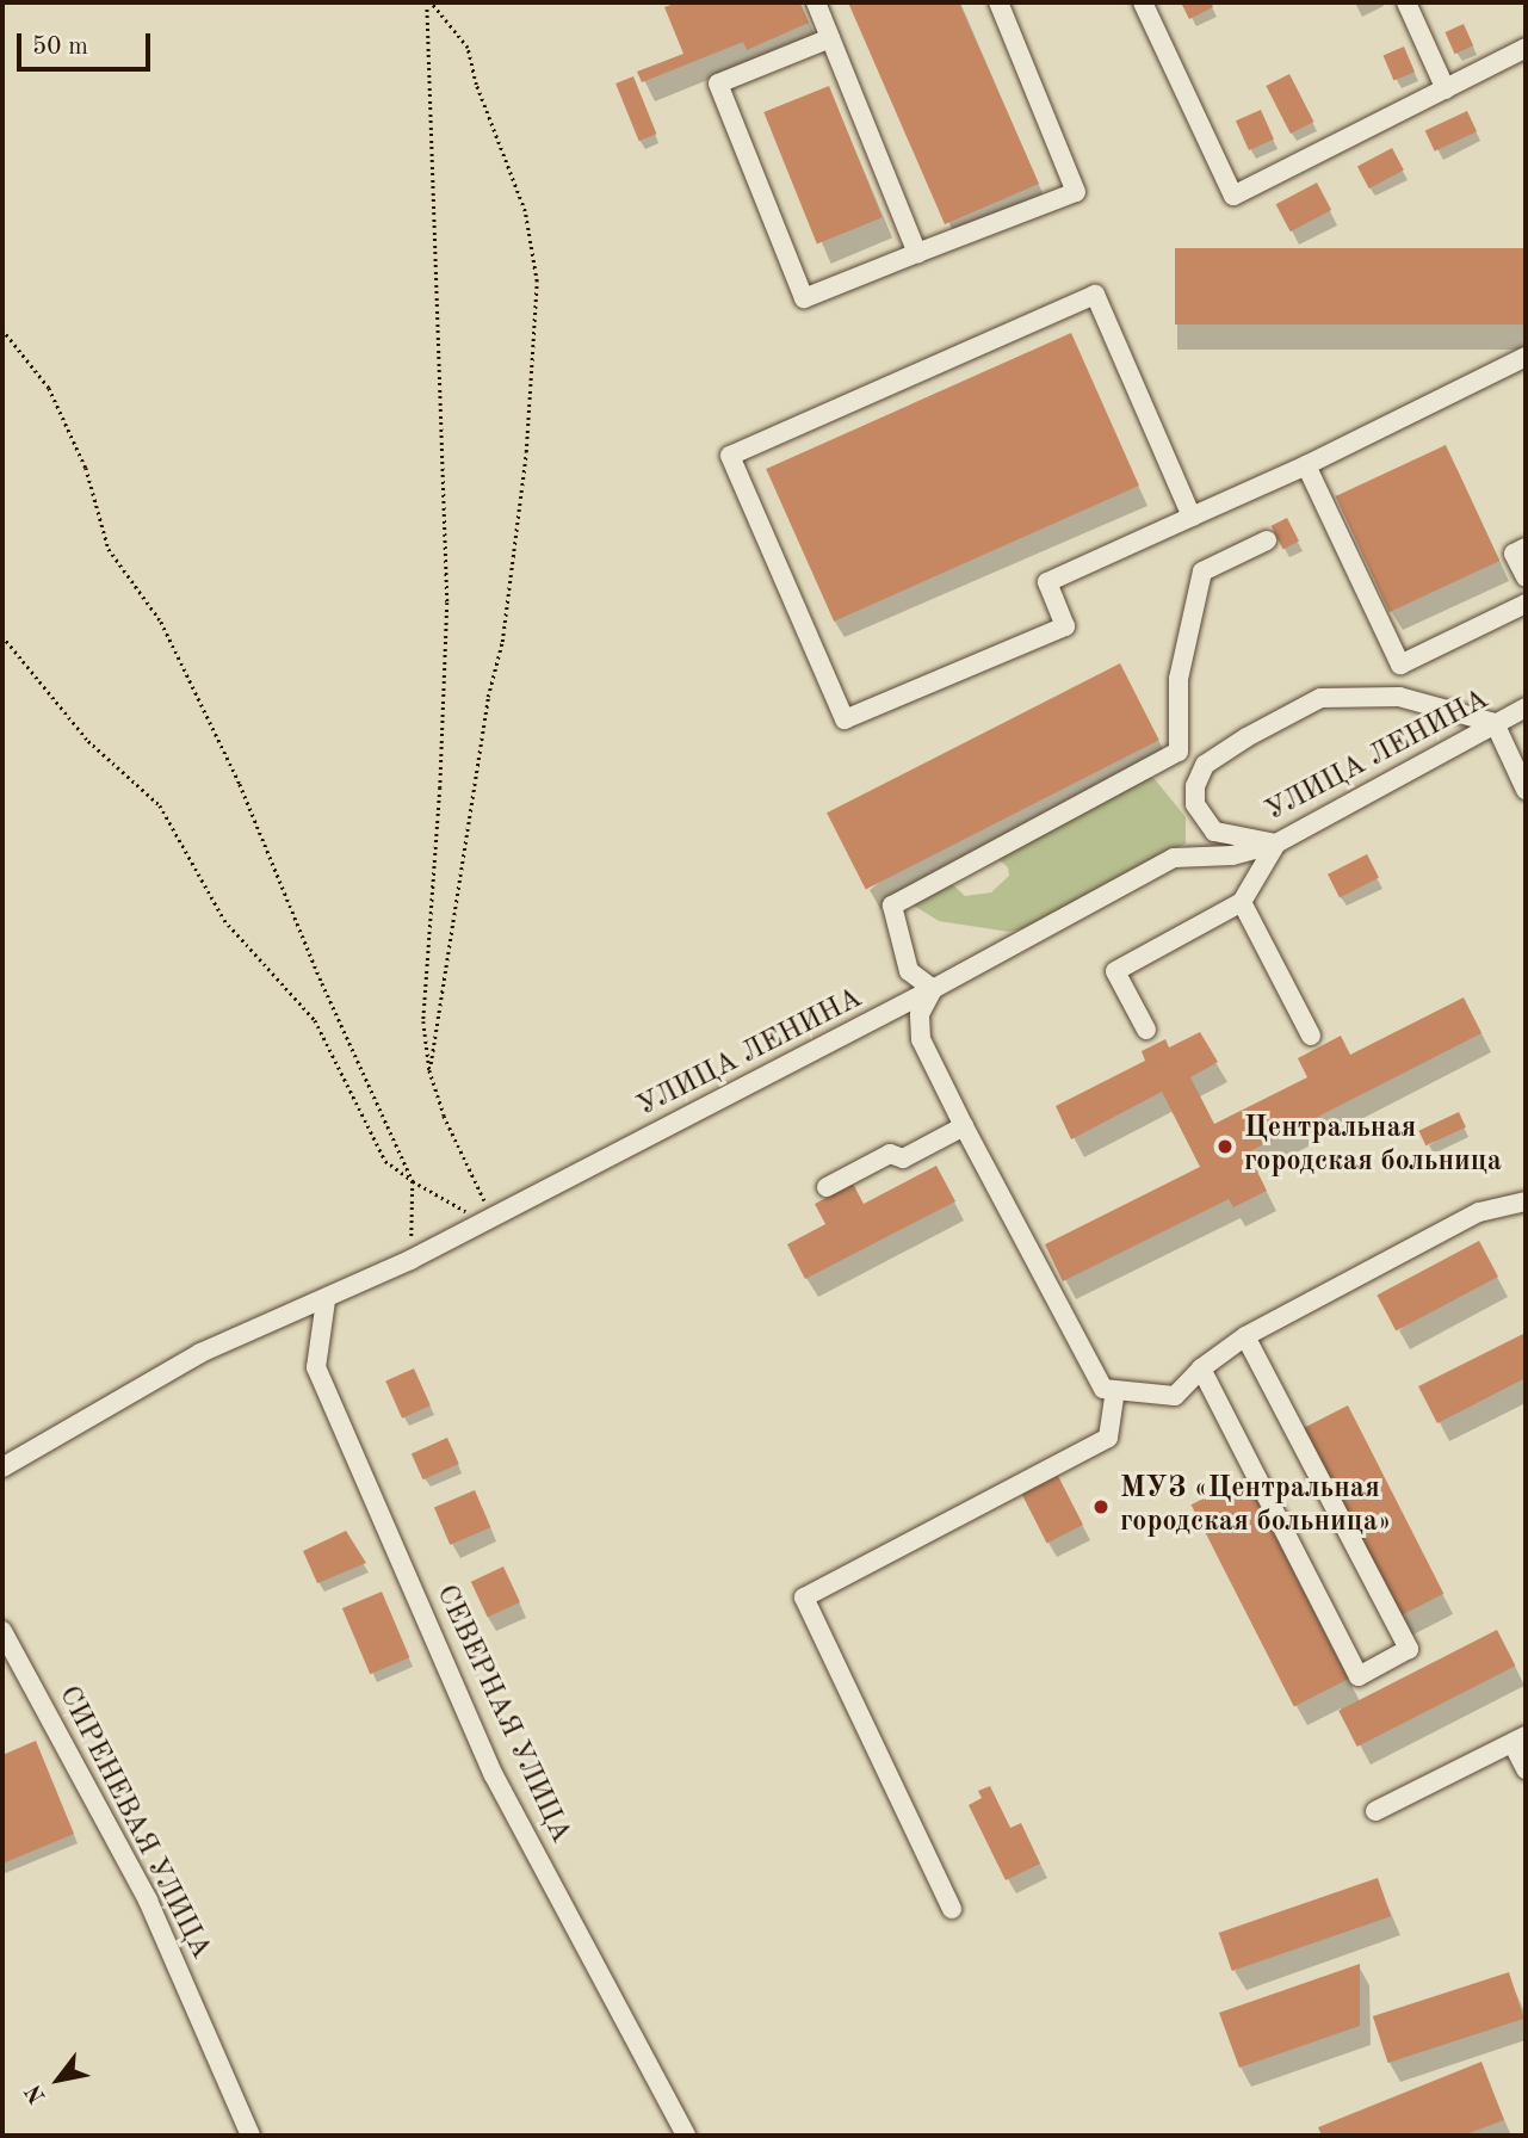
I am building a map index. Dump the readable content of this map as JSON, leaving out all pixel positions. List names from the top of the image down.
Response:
{
  "streets": {
    "street": ["УЛИЦА ЛЕНИНА", "СЕВЕРНАЯ УЛИЦА", "СИРЕНЕВАЯ УЛИЦА"]
  },
  "crossings": [
    ["УЛИЦА ЛЕНИНА", "СЕВЕРНАЯ УЛИЦА"]
  ],
  "places": ["Центральная городская больница", "МУЗ «Центральная городская больница»"],
  "scale_bar": "50 m",
  "north": "bottom left"
}
